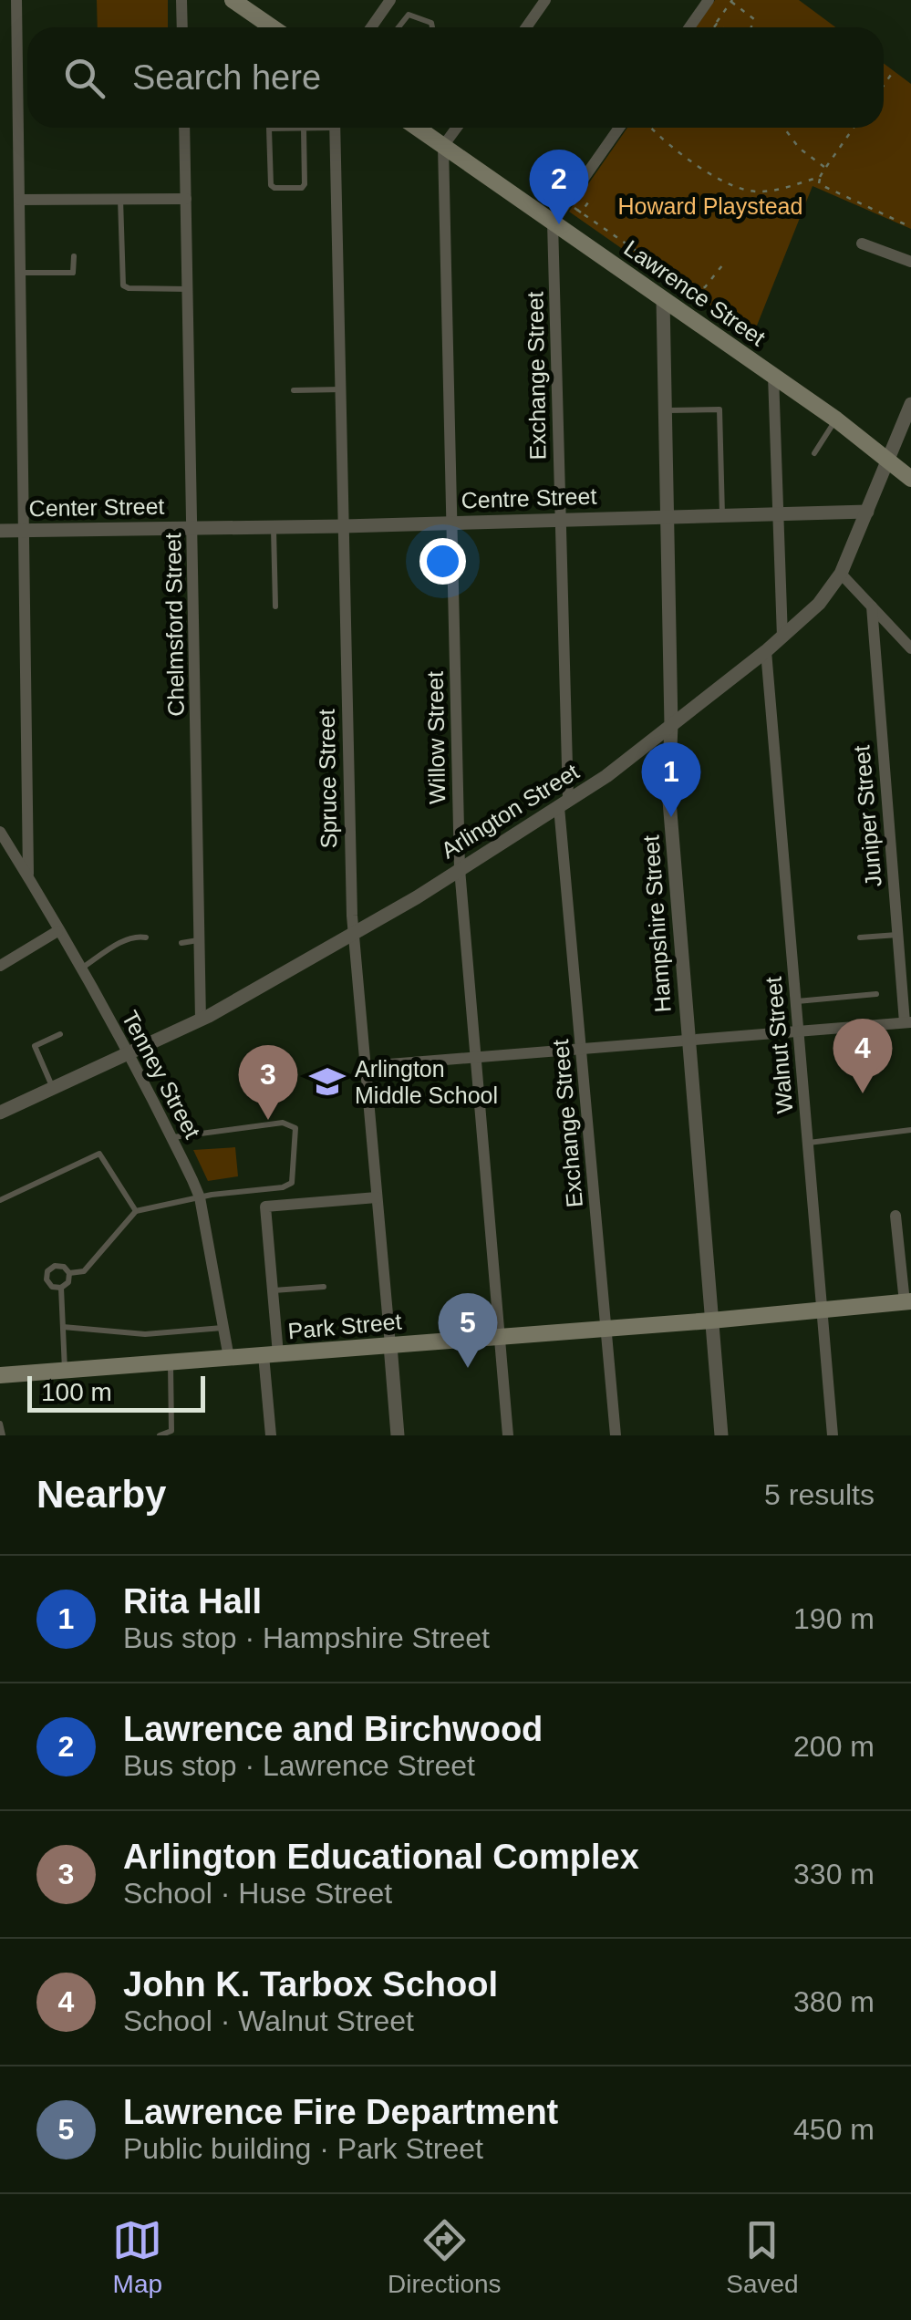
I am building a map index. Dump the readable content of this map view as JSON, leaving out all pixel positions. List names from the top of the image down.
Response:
{
  "streets": {
    "main road": ["Lawrence Street", "Park Street"],
    "street": [
      "Exchange Street",
      "Centre Street",
      "Center Street",
      "Chelmsford Street",
      "Willow Street",
      "Spruce Street",
      "Arlington Street",
      "Juniper Street",
      "Hampshire Street",
      "Walnut Street",
      "Tenney Street"
    ]
  },
  "crossings": [
    ["Lawrence Street", "Exchange Street"],
    ["Lawrence Street", "Willow Street"],
    ["Lawrence Street", "Arlington Street"],
    ["Lawrence Street", "Hampshire Street"],
    ["Exchange Street", "Centre Street"],
    ["Exchange Street", "Arlington Street"],
    ["Exchange Street", "Park Street"],
    ["Centre Street", "Center Street"],
    ["Centre Street", "Chelmsford Street"],
    ["Centre Street", "Willow Street"],
    ["Centre Street", "Spruce Street"],
    ["Centre Street", "Arlington Street"],
    ["Centre Street", "Hampshire Street"],
    ["Center Street", "Chelmsford Street"],
    ["Chelmsford Street", "Arlington Street"],
    ["Willow Street", "Arlington Street"],
    ["Willow Street", "Park Street"],
    ["Spruce Street", "Arlington Street"],
    ["Spruce Street", "Park Street"],
    ["Arlington Street", "Hampshire Street"],
    ["Arlington Street", "Walnut Street"],
    ["Arlington Street", "Tenney Street"],
    ["Hampshire Street", "Park Street"],
    ["Walnut Street", "Park Street"],
    ["Tenney Street", "Park Street"]
  ],
  "parks": ["Howard Playstead"],
  "places": {
    "school or university": ["Arlington Middle School"]
  },
  "scale_bar": "100 m",
  "page": {
    "search": "Search here",
    "pins": [
      "2",
      "1",
      "4",
      "3",
      "5"
    ],
    "scale": "100 m",
    "heading": ["Nearby", "5 results"],
    "list": [
      {
        "mark": "1",
        "name": "Rita Hall",
        "note": "Bus stop · Hampshire Street",
        "value": "190 m"
      },
      {
        "mark": "2",
        "name": "Lawrence and Birchwood",
        "note": "Bus stop · Lawrence Street",
        "value": "200 m"
      },
      {
        "mark": "3",
        "name": "Arlington Educational Complex",
        "note": "School · Huse Street",
        "value": "330 m"
      },
      {
        "mark": "4",
        "name": "John K. Tarbox School",
        "note": "School · Walnut Street",
        "value": "380 m"
      },
      {
        "mark": "5",
        "name": "Lawrence Fire Department",
        "note": "Public building · Park Street",
        "value": "450 m"
      }
    ],
    "nav": ["Map", "Directions", "Saved"]
  }
}
